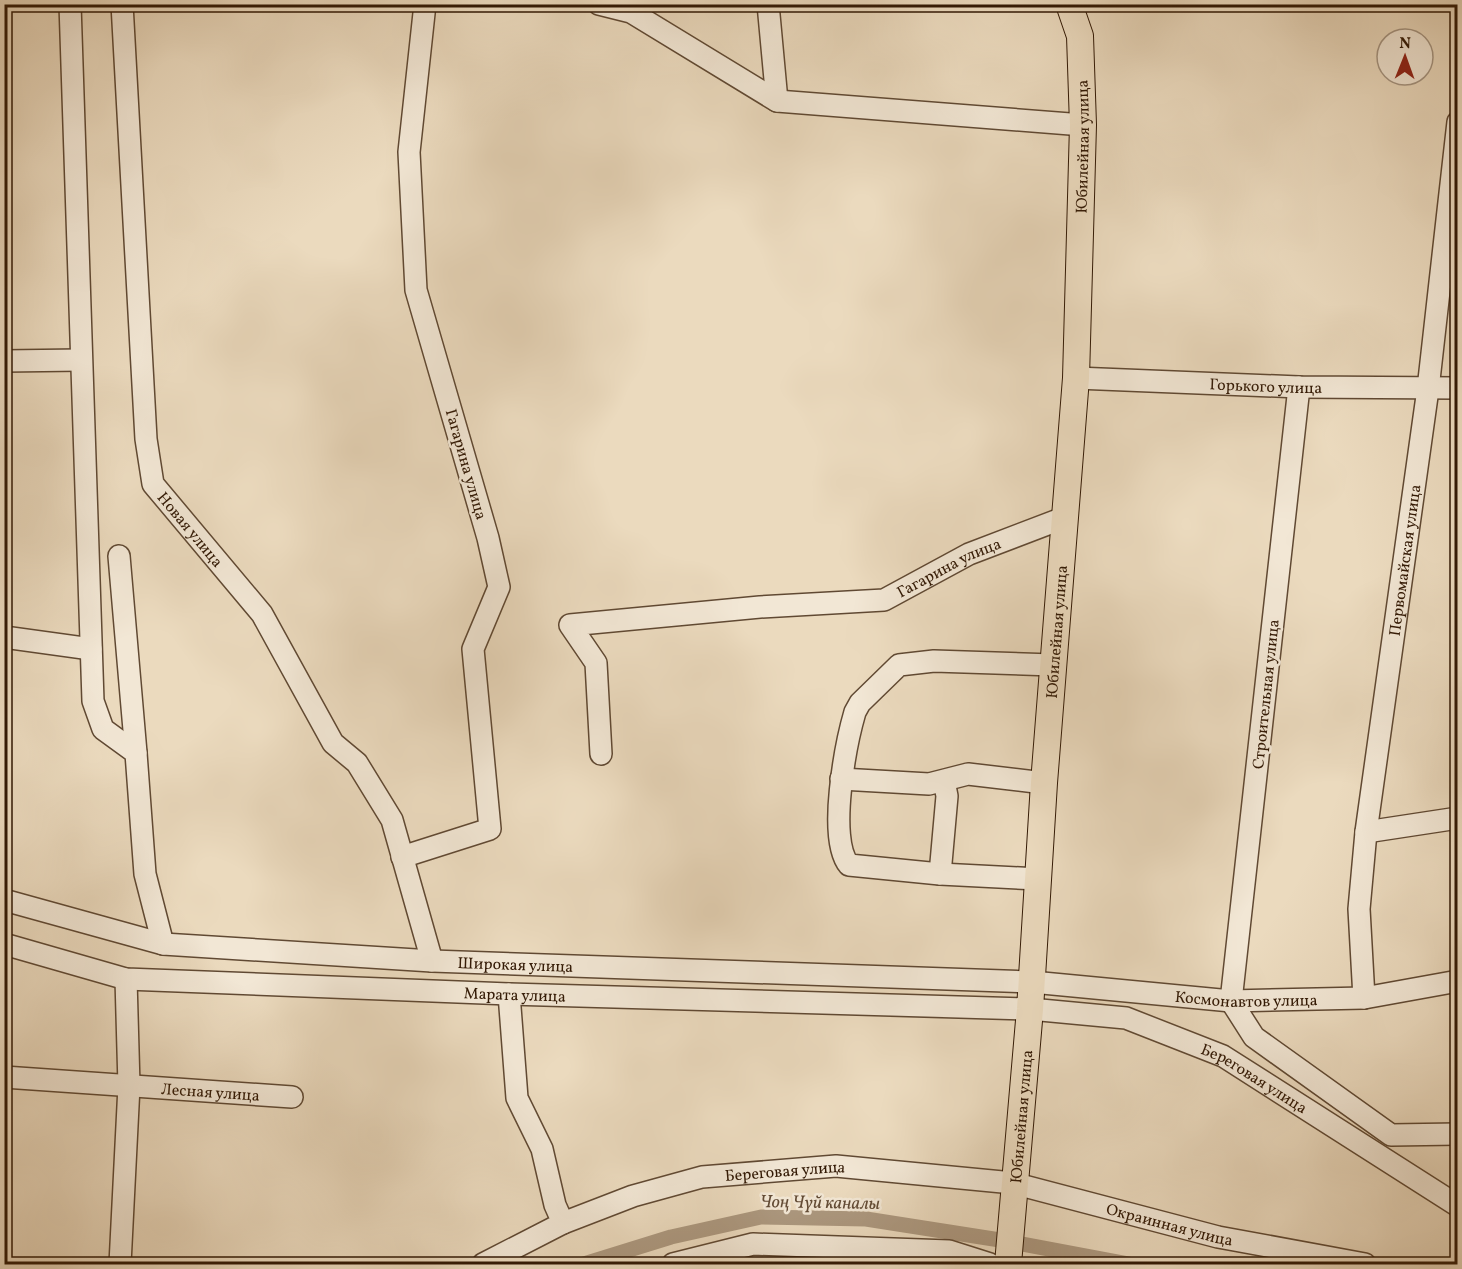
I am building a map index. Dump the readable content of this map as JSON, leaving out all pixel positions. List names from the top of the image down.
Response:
{
  "streets": {
    "main road": ["Юбилейная улица"],
    "street": [
      "Горького улица",
      "Гагарина улица",
      "Новая улица",
      "Первомайская улица",
      "Строительная улица",
      "Широкая улица",
      "Марата улица",
      "Космонавтов улица",
      "Береговая улица",
      "Лесная улица",
      "Окраинная улица"
    ]
  },
  "crossings": [
    ["Юбилейная улица", "Горького улица"],
    ["Юбилейная улица", "Гагарина улица"],
    ["Юбилейная улица", "Широкая улица"],
    ["Юбилейная улица", "Марата улица"],
    ["Юбилейная улица", "Космонавтов улица"],
    ["Юбилейная улица", "Береговая улица"],
    ["Юбилейная улица", "Окраинная улица"],
    ["Горького улица", "Первомайская улица"],
    ["Горького улица", "Строительная улица"],
    ["Гагарина улица", "Новая улица"],
    ["Новая улица", "Широкая улица"],
    ["Первомайская улица", "Космонавтов улица"],
    ["Строительная улица", "Космонавтов улица"],
    ["Строительная улица", "Береговая улица"],
    ["Широкая улица", "Космонавтов улица"],
    ["Марата улица", "Береговая улица"],
    ["Космонавтов улица", "Береговая улица"],
    ["Береговая улица", "Окраинная улица"]
  ],
  "water": ["Чоң Чүй каналы"],
  "north": "top"
}
